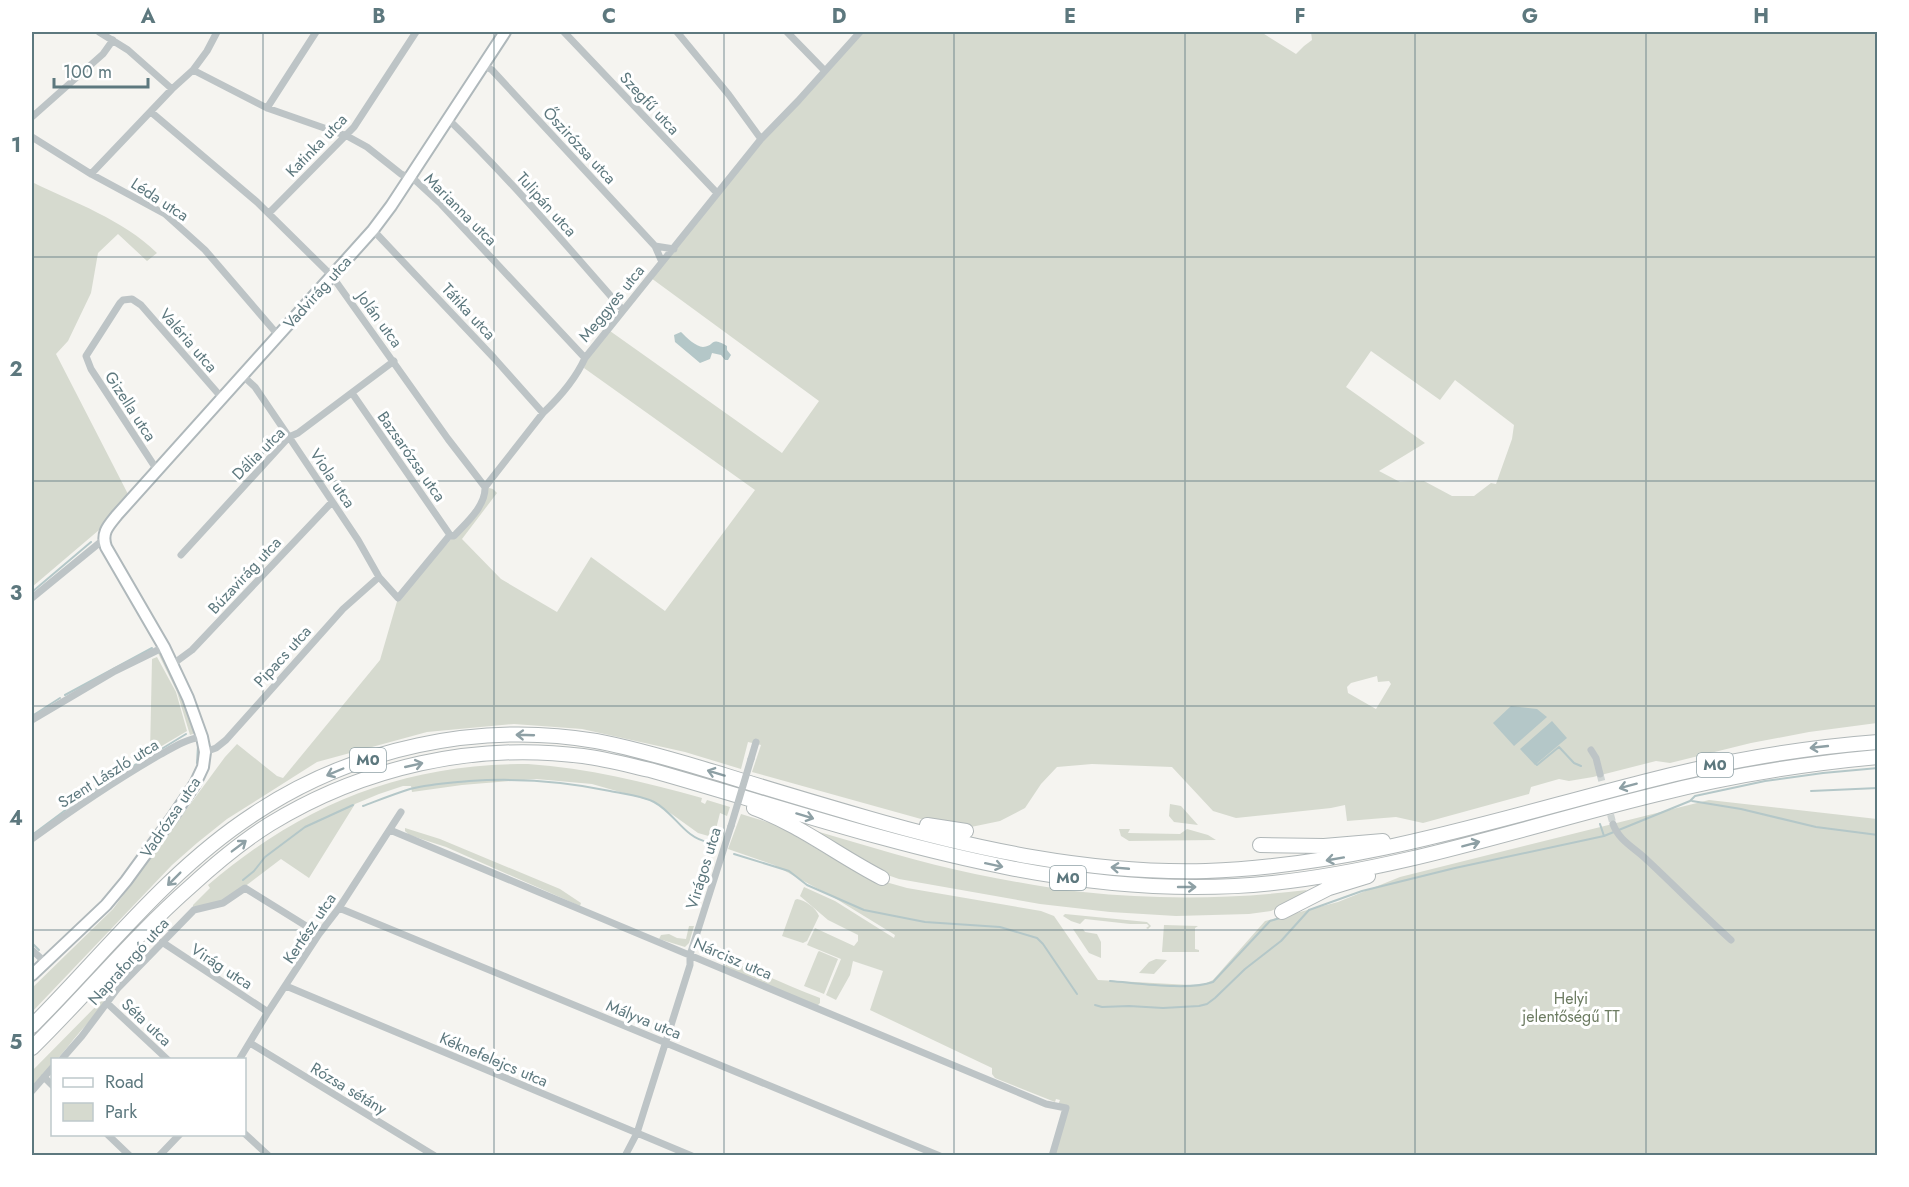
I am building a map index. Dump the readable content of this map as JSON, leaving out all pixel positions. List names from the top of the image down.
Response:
{
  "streets": {
    "highway": ["M0"],
    "street": [
      "Szegfű utca",
      "Katinka utca",
      "Őszirózsa utca",
      "Léda utca",
      "Tulipán utca",
      "Marianna utca",
      "Vadvirág utca",
      "Meggyes utca",
      "Tátika utca",
      "Jolán utca",
      "Valéria utca",
      "Gizella utca",
      "Dália utca",
      "Bazsarózsa utca",
      "Viola utca",
      "Búzavirág utca",
      "Pipacs utca",
      "Szent László utca",
      "Vadrózsa utca",
      "Virágos utca",
      "Kertész utca",
      "Nárcisz utca",
      "Napraforgó utca",
      "Virág utca",
      "Mályva utca",
      "Séta utca",
      "Kéknefelejcs utca",
      "Rózsa sétány"
    ]
  },
  "crossings": [
    ["Szegfű utca", "Meggyes utca"],
    ["Katinka utca", "Marianna utca"],
    ["Katinka utca", "Jolán utca"],
    ["Őszirózsa utca", "Vadvirág utca"],
    ["Őszirózsa utca", "Meggyes utca"],
    ["Léda utca", "Vadvirág utca"],
    ["Tulipán utca", "Vadvirág utca"],
    ["Tulipán utca", "Meggyes utca"],
    ["Marianna utca", "Vadvirág utca"],
    ["Marianna utca", "Meggyes utca"],
    ["Vadvirág utca", "Tátika utca"],
    ["Vadvirág utca", "Jolán utca"],
    ["Vadvirág utca", "Valéria utca"],
    ["Vadvirág utca", "Gizella utca"],
    ["Vadvirág utca", "Viola utca"],
    ["Vadvirág utca", "Vadrózsa utca"],
    ["Meggyes utca", "Tátika utca"],
    ["Meggyes utca", "Jolán utca"],
    ["Meggyes utca", "Bazsarózsa utca"],
    ["Meggyes utca", "Viola utca"],
    ["Jolán utca", "Dália utca"],
    ["Valéria utca", "Gizella utca"],
    ["Dália utca", "Bazsarózsa utca"],
    ["Dália utca", "Viola utca"],
    ["Viola utca", "Búzavirág utca"],
    ["Viola utca", "Pipacs utca"],
    ["Búzavirág utca", "Vadrózsa utca"],
    ["Pipacs utca", "Vadrózsa utca"],
    ["Szent László utca", "Vadrózsa utca"],
    ["Virágos utca", "Nárcisz utca"],
    ["Virágos utca", "Mályva utca"],
    ["Virágos utca", "Kéknefelejcs utca"],
    ["Kertész utca", "Nárcisz utca"],
    ["Kertész utca", "Napraforgó utca"],
    ["Kertész utca", "Virág utca"],
    ["Kertész utca", "Mályva utca"],
    ["Kertész utca", "Kéknefelejcs utca"],
    ["Kertész utca", "Rózsa sétány"],
    ["Napraforgó utca", "Virág utca"],
    ["Napraforgó utca", "Séta utca"]
  ],
  "parks": ["Helyi jelentőségű TT"],
  "legend": ["Road", "Park"],
  "scale_bar": "100 m",
  "grid": {
    "columns": [
      "A",
      "B",
      "C",
      "D",
      "E",
      "F",
      "G",
      "H"
    ],
    "rows": [
      "1",
      "2",
      "3",
      "4",
      "5"
    ]
  }
}
